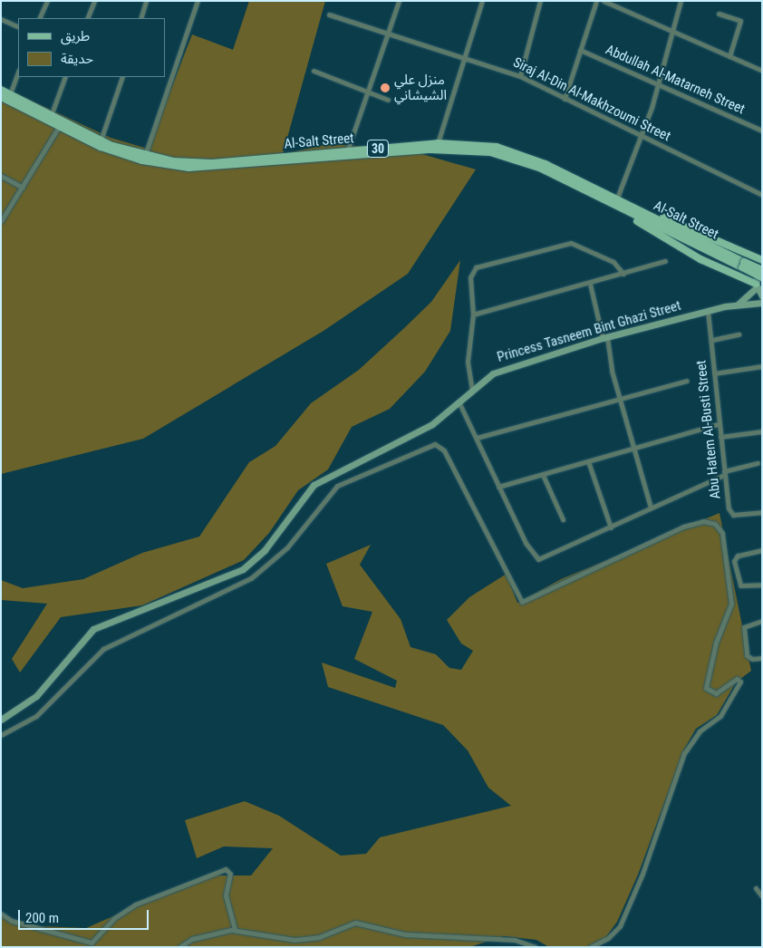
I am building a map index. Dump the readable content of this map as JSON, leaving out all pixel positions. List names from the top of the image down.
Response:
{
  "streets": {
    "main road": ["Al-Salt Street", "30", "Princess Tasneem Bint Ghazi Street"],
    "street": ["Abdullah Al-Matarneh Street", "Siraj Al-Din Al-Makhzoumi Street", "Abu Hatem Al-Busti Street"]
  },
  "crossings": [
    ["Princess Tasneem Bint Ghazi Street", "Abu Hatem Al-Busti Street"]
  ],
  "places": ["منزل علي الشيشاني"],
  "legend": ["طريق", "حديقة"],
  "scale_bar": "200 m"
}
